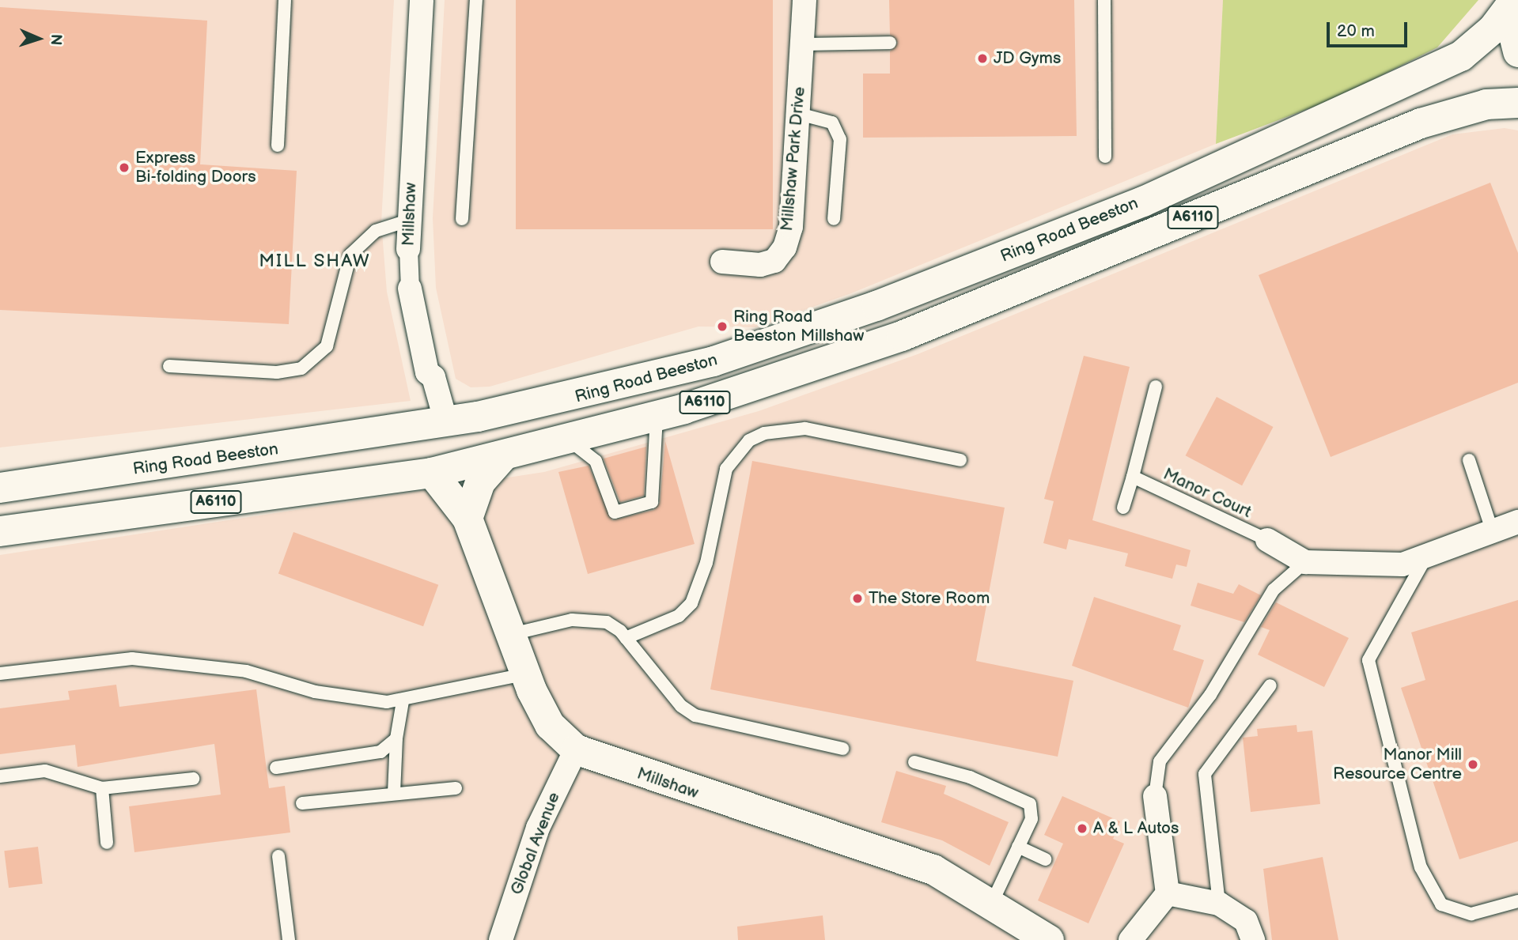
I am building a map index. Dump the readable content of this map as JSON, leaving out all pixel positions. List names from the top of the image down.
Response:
{
  "streets": {
    "main road": ["Millshaw", "A6110", "Ring Road Beeston"],
    "street": ["Millshaw Park Drive", "Global Avenue"],
    "lane": ["Manor Court"]
  },
  "crossings": [
    ["Millshaw", "Ring Road Beeston"],
    ["Millshaw", "Global Avenue"]
  ],
  "districts": ["MILL SHAW"],
  "places": [
    "JD Gyms",
    "Express Bi-folding Doors",
    "Ring Road Beeston Millshaw",
    "The Store Room",
    "Manor Mill Resource Centre",
    "A & L Autos"
  ],
  "scale_bar": "20 m",
  "north": "right"
}
